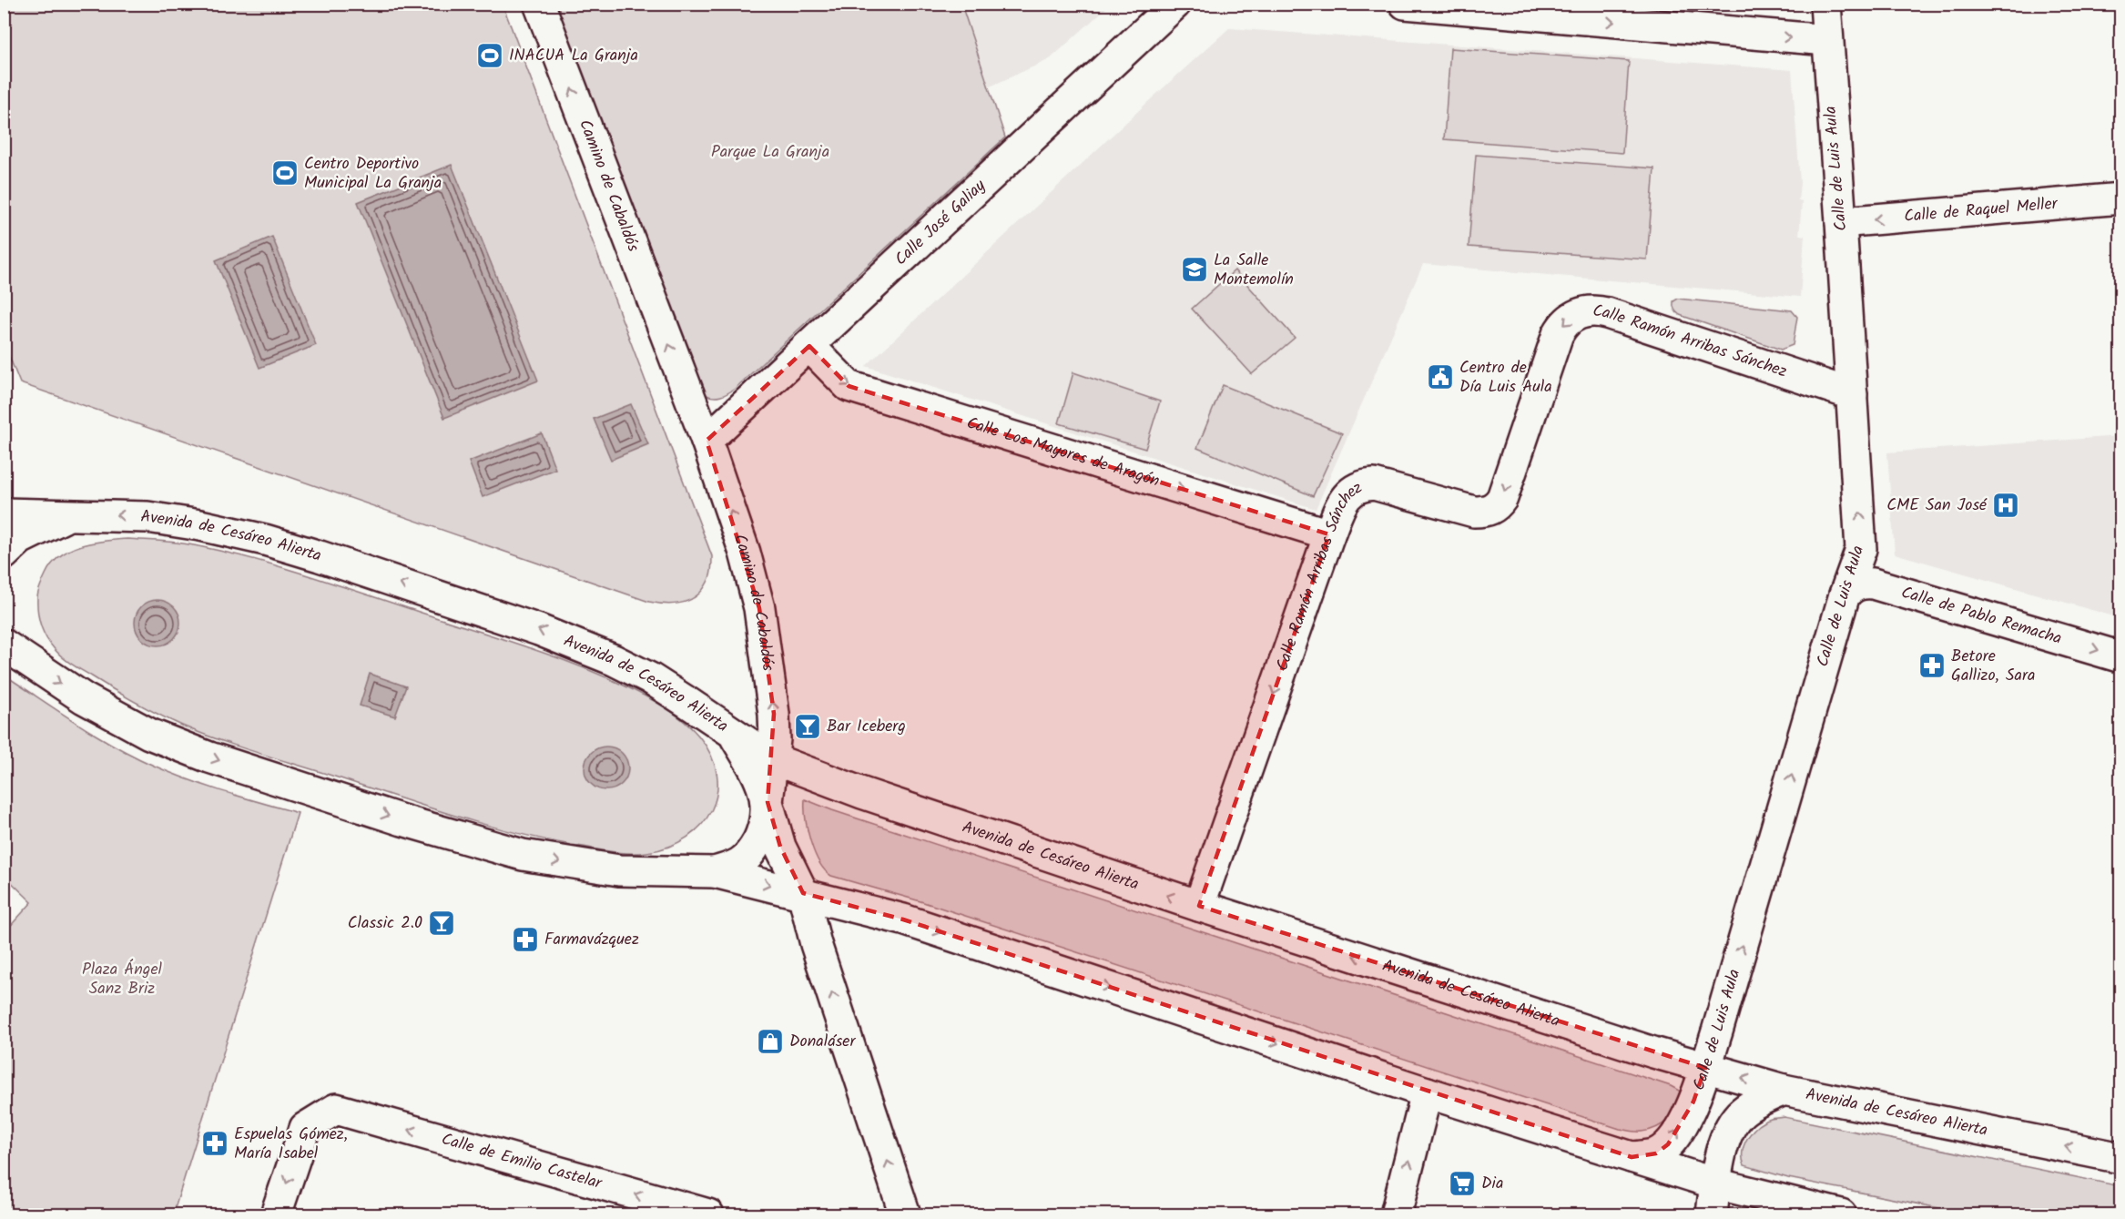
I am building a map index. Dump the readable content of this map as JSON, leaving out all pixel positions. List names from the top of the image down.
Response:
{
  "streets": {
    "street": [
      "Calle de Luis Aula",
      "Camino de Cabaldós",
      "Calle de Raquel Meller",
      "Calle José Galiay",
      "Calle Ramón Arribas Sánchez",
      "Calle Los Mayores de Aragón",
      "Avenida de Cesáreo Alierta",
      "Calle de Pablo Remacha",
      "Calle de Emilio Castelar"
    ]
  },
  "crossings": [
    ["Calle de Luis Aula", "Calle de Raquel Meller"],
    ["Calle de Luis Aula", "Calle Ramón Arribas Sánchez"],
    ["Calle de Luis Aula", "Avenida de Cesáreo Alierta"],
    ["Calle de Luis Aula", "Calle de Pablo Remacha"],
    ["Camino de Cabaldós", "Calle José Galiay"],
    ["Camino de Cabaldós", "Avenida de Cesáreo Alierta"],
    ["Calle José Galiay", "Calle Los Mayores de Aragón"],
    ["Calle Ramón Arribas Sánchez", "Calle Los Mayores de Aragón"],
    ["Calle Ramón Arribas Sánchez", "Avenida de Cesáreo Alierta"]
  ],
  "one_way": [
    "Calle de Luis Aula",
    "Camino de Cabaldós",
    "Calle de Raquel Meller",
    "Calle Los Mayores de Aragón",
    "Calle de Pablo Remacha",
    "Calle de Emilio Castelar"
  ],
  "parks": ["Parque La Granja", "Plaza Ángel Sanz Briz"],
  "places": {
    "sports": ["INACUA La Granja", "Centro Deportivo Municipal La Granja"],
    "school or university": ["La Salle Montemolín"],
    "public building": ["Centro de Día Luis Aula"],
    "hospital": ["CME San José"],
    "pharmacy": ["Betore Gallizo, Sara", "Farmavázquez", "Espuelas Gómez, María Isabel"],
    "bar": ["Bar Iceberg", "Classic 2.0"],
    "shop": ["Donaláser"],
    "supermarket": ["Dia"]
  }
}
